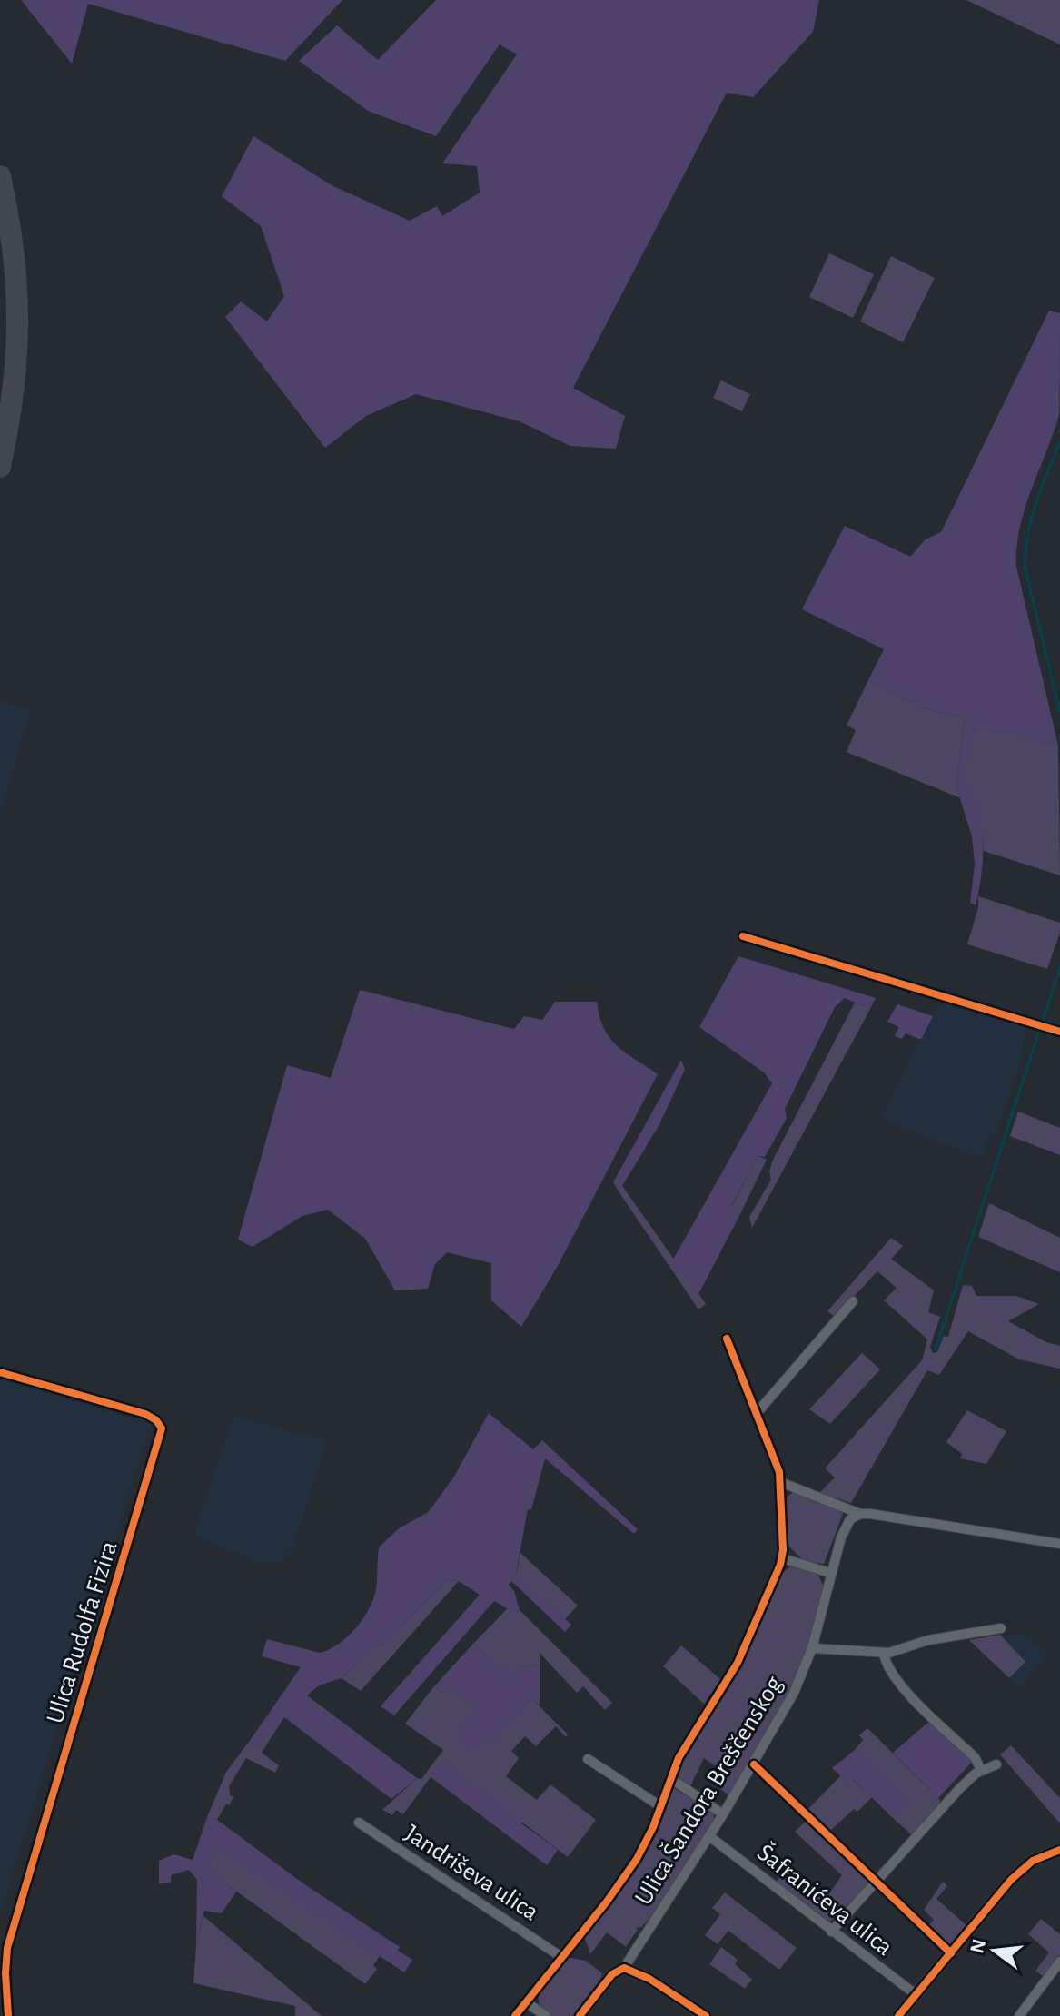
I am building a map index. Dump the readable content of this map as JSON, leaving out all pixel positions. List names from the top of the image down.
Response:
{
  "streets": {
    "street": [
      "Ulica Rudolfa Fizira",
      "Ulica Šandora Breščenskog",
      "Jandriševa ulica",
      "Šafranićeva ulica"
    ]
  },
  "crossings": [
    ["Ulica Šandora Breščenskog", "Šafranićeva ulica"]
  ],
  "north": "left"
}
